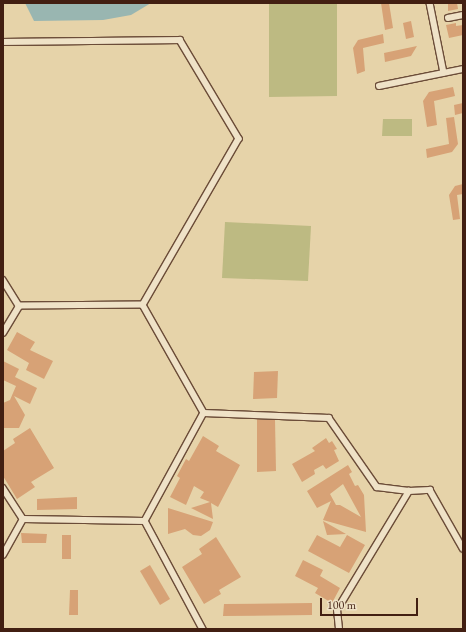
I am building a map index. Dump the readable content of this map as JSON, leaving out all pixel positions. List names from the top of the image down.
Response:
{
  "scale_bar": "100 m"
}
